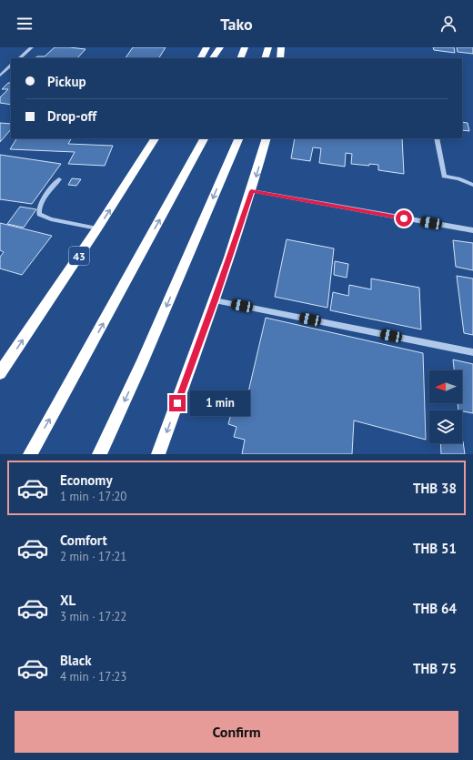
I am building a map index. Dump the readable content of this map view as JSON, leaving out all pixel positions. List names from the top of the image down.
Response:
{
  "streets": {
    "highway": ["43"]
  },
  "north": "left",
  "page": {
    "header": "Tako",
    "banner": ["Pickup", "Drop-off"],
    "bubble": "1 min",
    "list": [
      {
        "name": "Economy",
        "note": "1 min · 17:20",
        "value": "THB 38"
      },
      {
        "name": "Comfort",
        "note": "2 min · 17:21",
        "value": "THB 51"
      },
      {
        "name": "XL",
        "note": "3 min · 17:22",
        "value": "THB 64"
      },
      {
        "name": "Black",
        "note": "4 min · 17:23",
        "value": "THB 75"
      }
    ],
    "buttons": "Confirm"
  }
}
